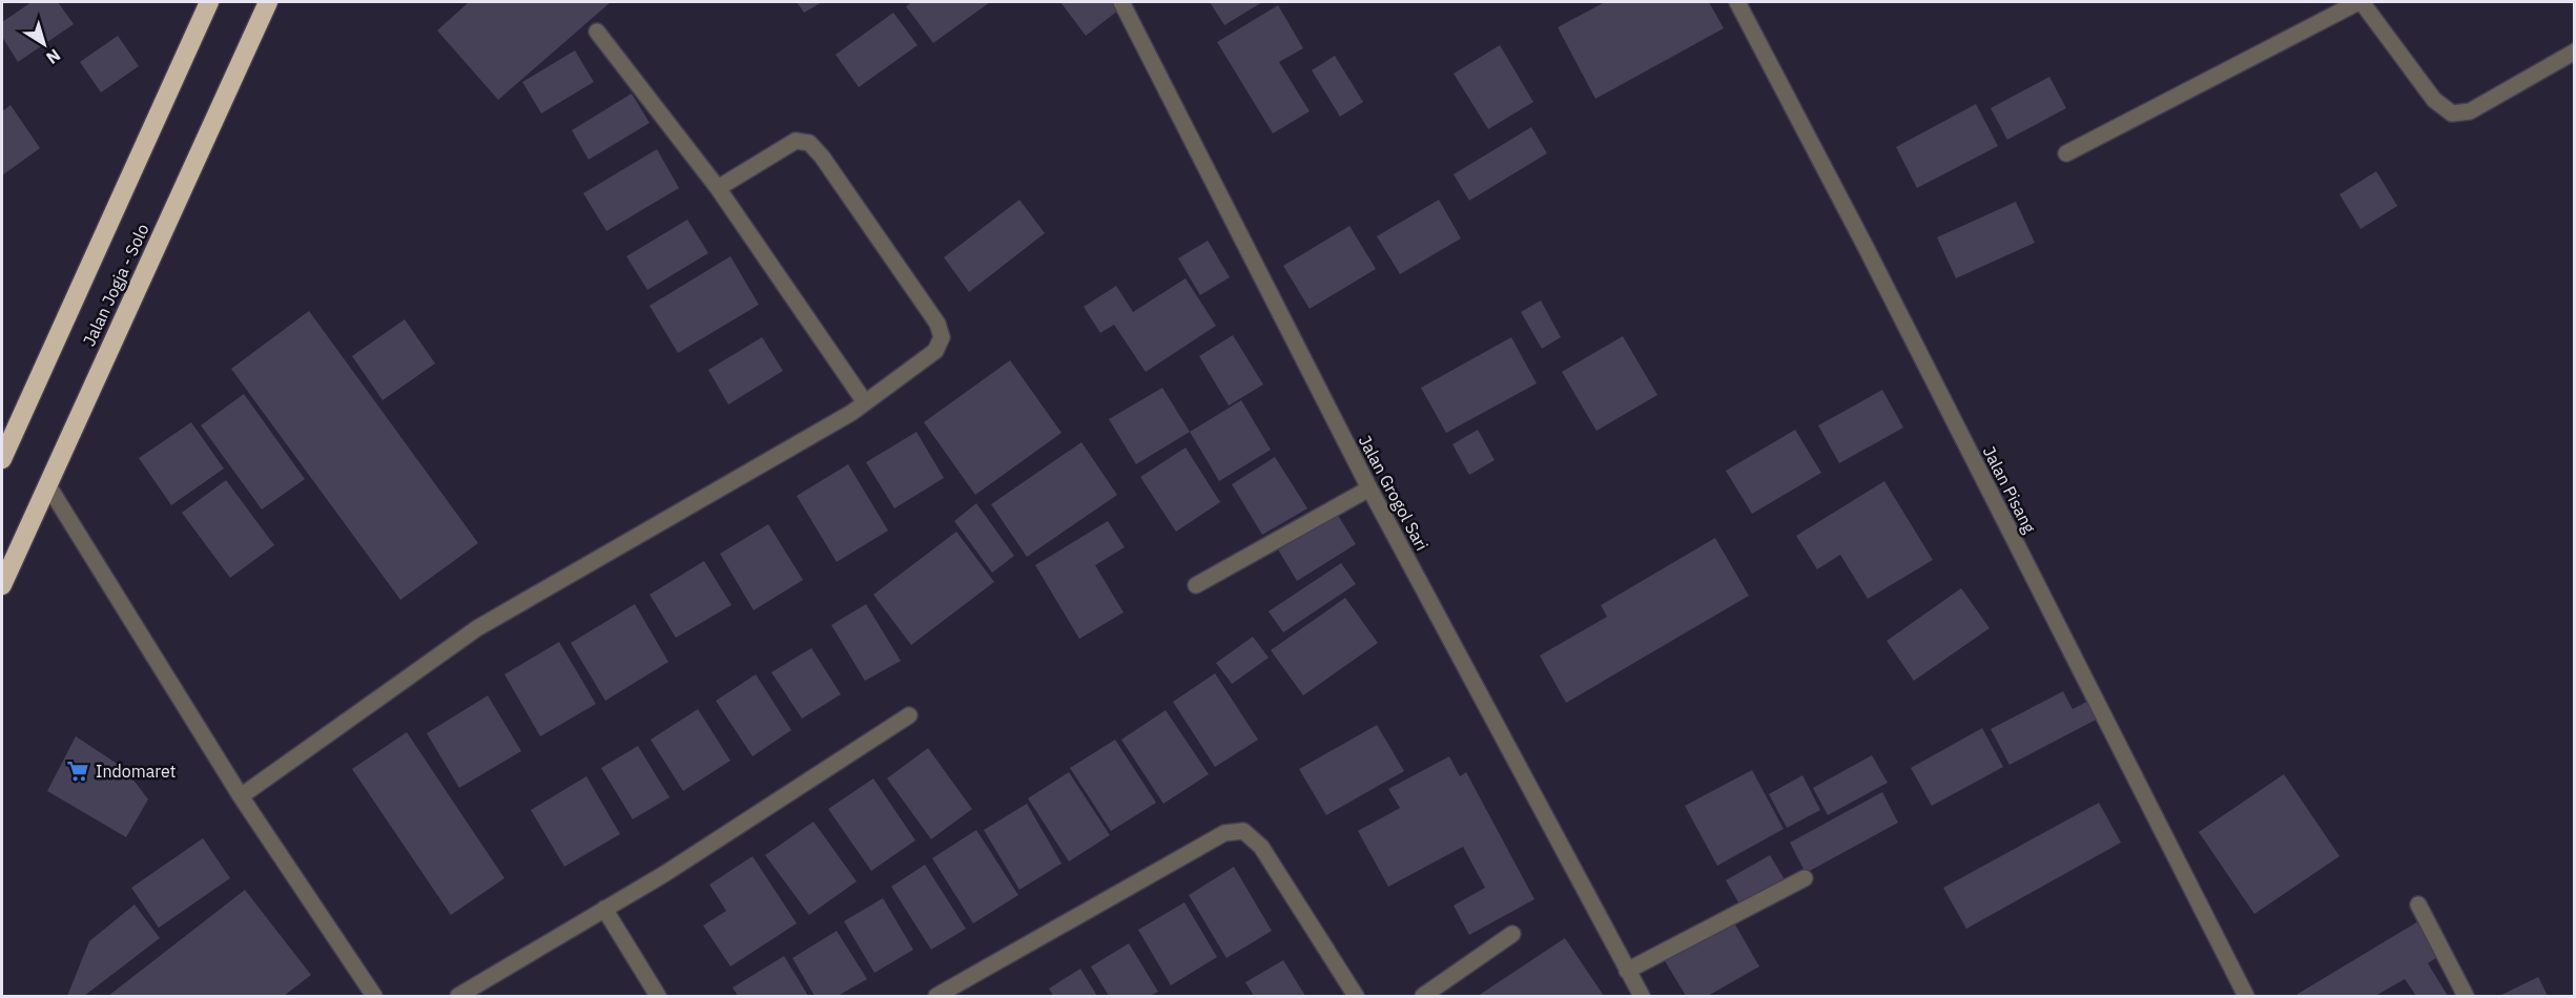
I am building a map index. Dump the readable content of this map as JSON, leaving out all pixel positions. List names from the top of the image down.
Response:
{
  "streets": {
    "highway": ["Jalan Jogja - Solo"],
    "street": ["Jalan Pisang", "Jalan Grogol Sari"]
  },
  "places": {
    "supermarket": ["Indomaret"]
  },
  "north": "bottom right"
}
